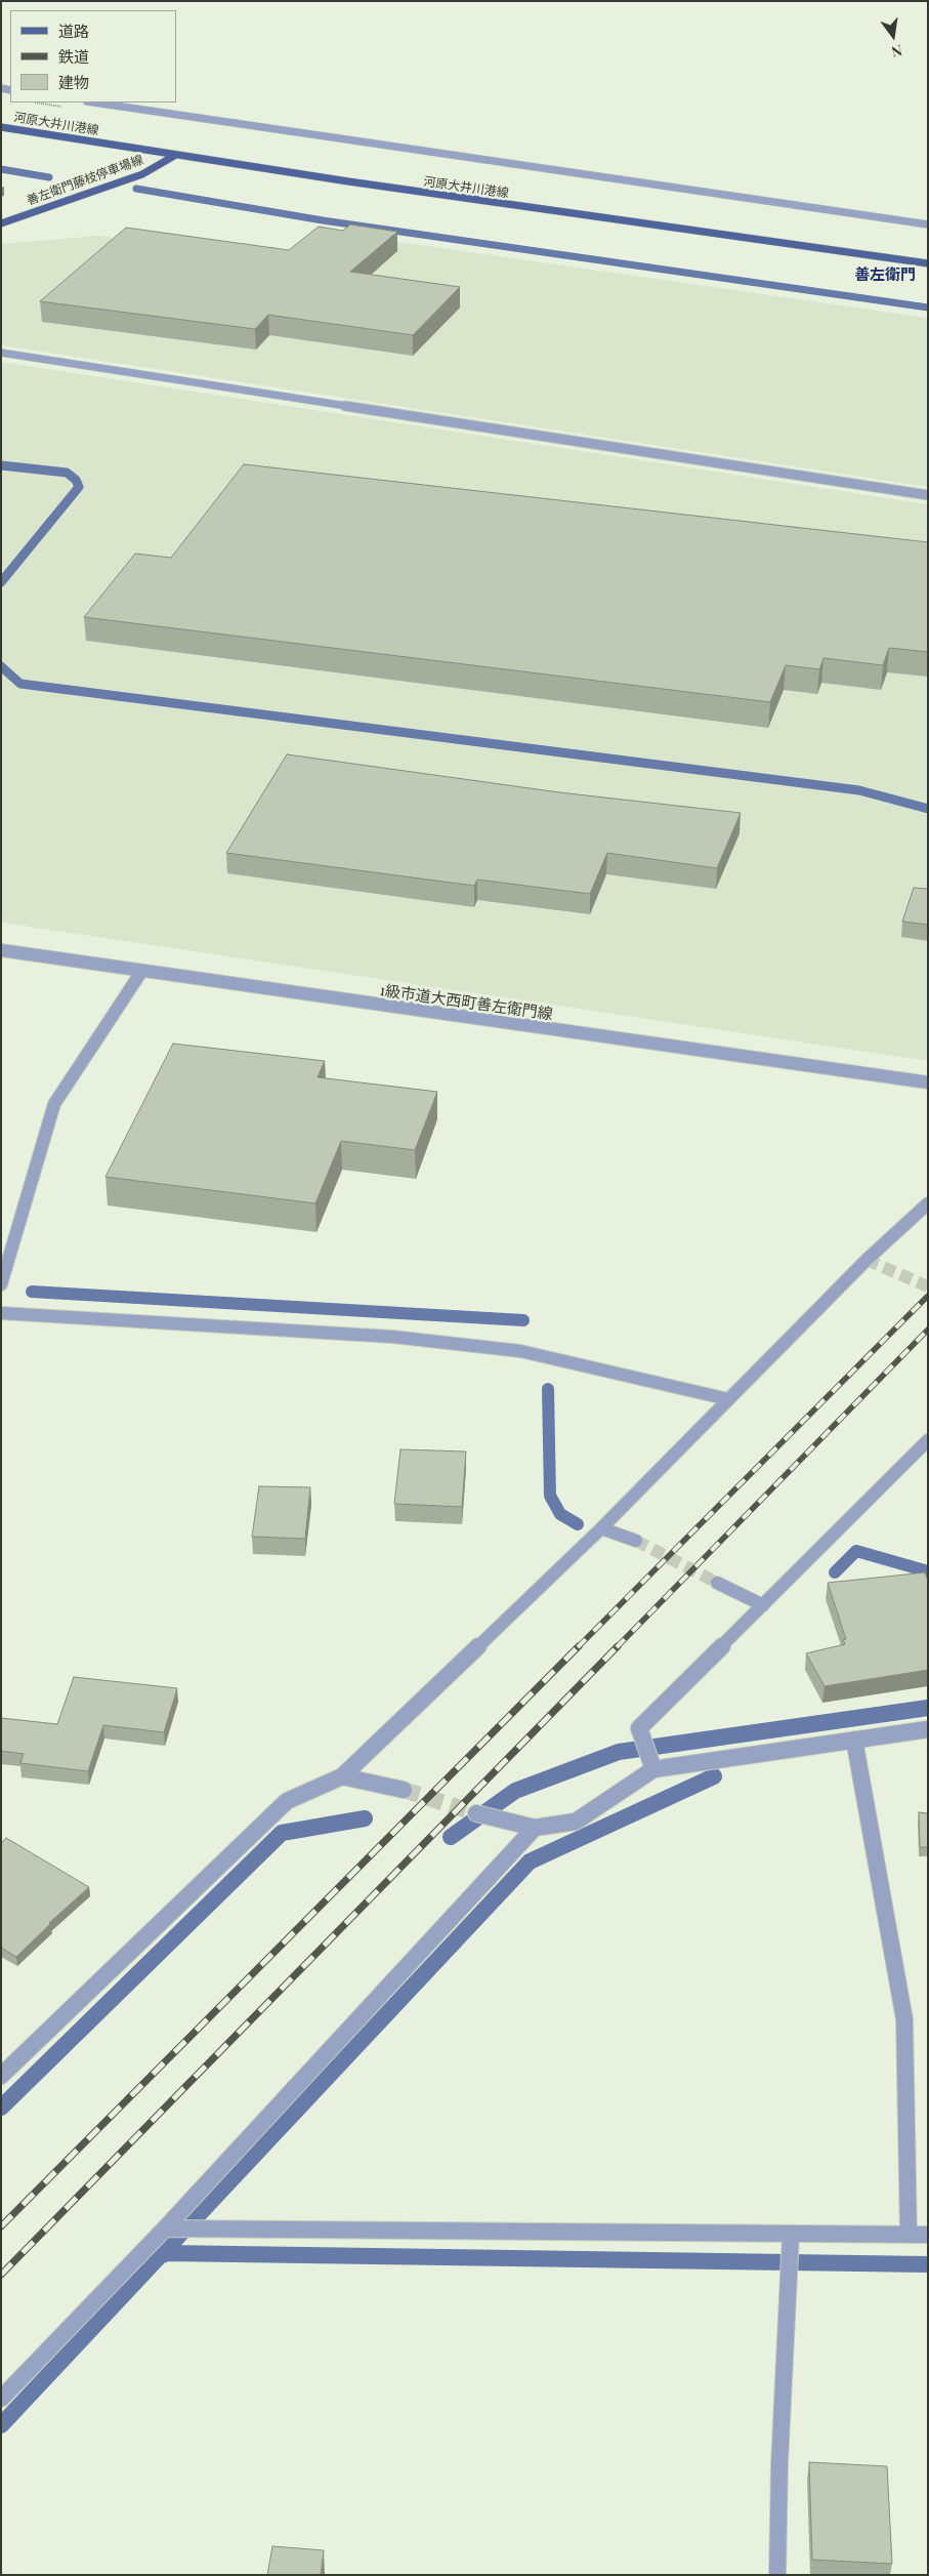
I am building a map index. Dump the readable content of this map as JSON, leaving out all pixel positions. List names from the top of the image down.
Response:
{
  "streets": {
    "main road": ["河原大井川港線", "善左衛門藤枝停車場線"],
    "street": ["1級市道大西町善左衛門線"]
  },
  "crossings": [
    ["河原大井川港線", "善左衛門藤枝停車場線"]
  ],
  "districts": ["善左衛門"],
  "legend": ["道路", "鉄道", "建物"],
  "north": "bottom"
}
